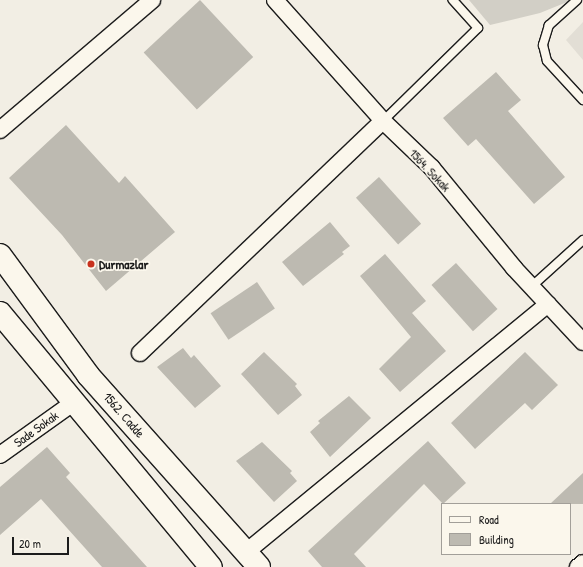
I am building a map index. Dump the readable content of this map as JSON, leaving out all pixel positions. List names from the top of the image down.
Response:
{
  "streets": {
    "main road": ["1562. Cadde"],
    "street": ["1564. Sokak", "Sade Sokak"]
  },
  "places": ["Durmazlar"],
  "legend": ["Road", "Building"],
  "scale_bar": "20 m"
}
